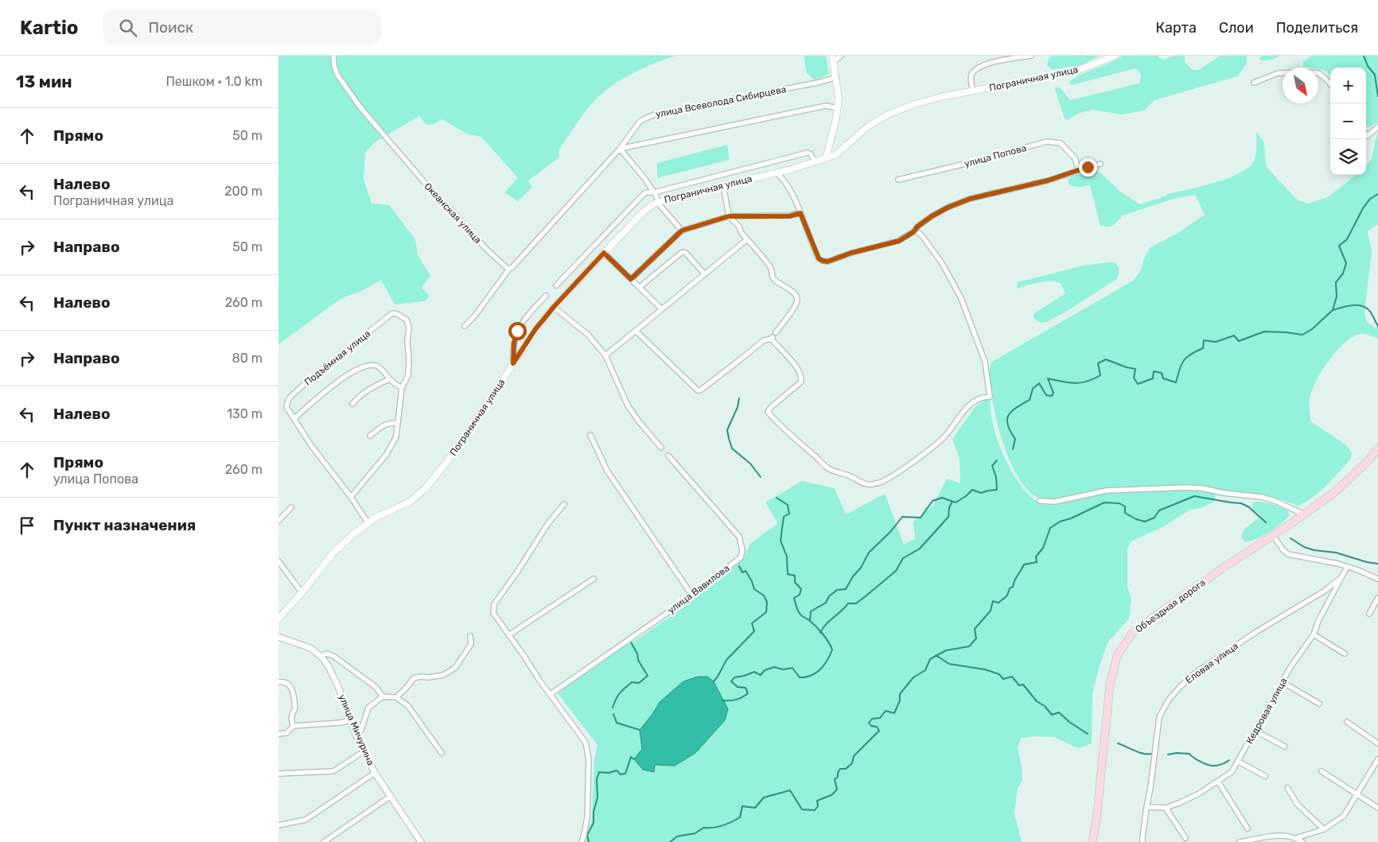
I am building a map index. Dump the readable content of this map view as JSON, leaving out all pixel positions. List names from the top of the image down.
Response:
{
  "streets": {
    "main road": ["Пограничная улица", "Объездная дорога"],
    "street": [
      "улица Всеволода Сибирцева",
      "улица Попова",
      "Океанская улица",
      "Подъёмная улица",
      "улица Вавилова",
      "Еловая улица",
      "Кедровая улица",
      "улица Мичурина"
    ]
  },
  "crossings": [
    ["Пограничная улица", "Подъёмная улица"],
    ["улица Всеволода Сибирцева", "Океанская улица"],
    ["Еловая улица", "Кедровая улица"]
  ],
  "north": "bottom right",
  "page": {
    "header": "Kartio",
    "search": "Поиск",
    "nav": ["Карта", "Слои", "Поделиться"],
    "heading": ["13 мин", "Пешком · 1.0 km"],
    "map_buttons": ["+", "−"],
    "list": [
      ["Прямо", "50 m"],
      ["Налево", "Пограничная улица", "200 m"],
      ["Направо", "50 m"],
      ["Налево", "260 m"],
      ["Направо", "80 m"],
      ["Налево", "130 m"],
      ["Прямо", "улица Попова", "260 m"],
      "Пункт назначения"
    ]
  }
}
